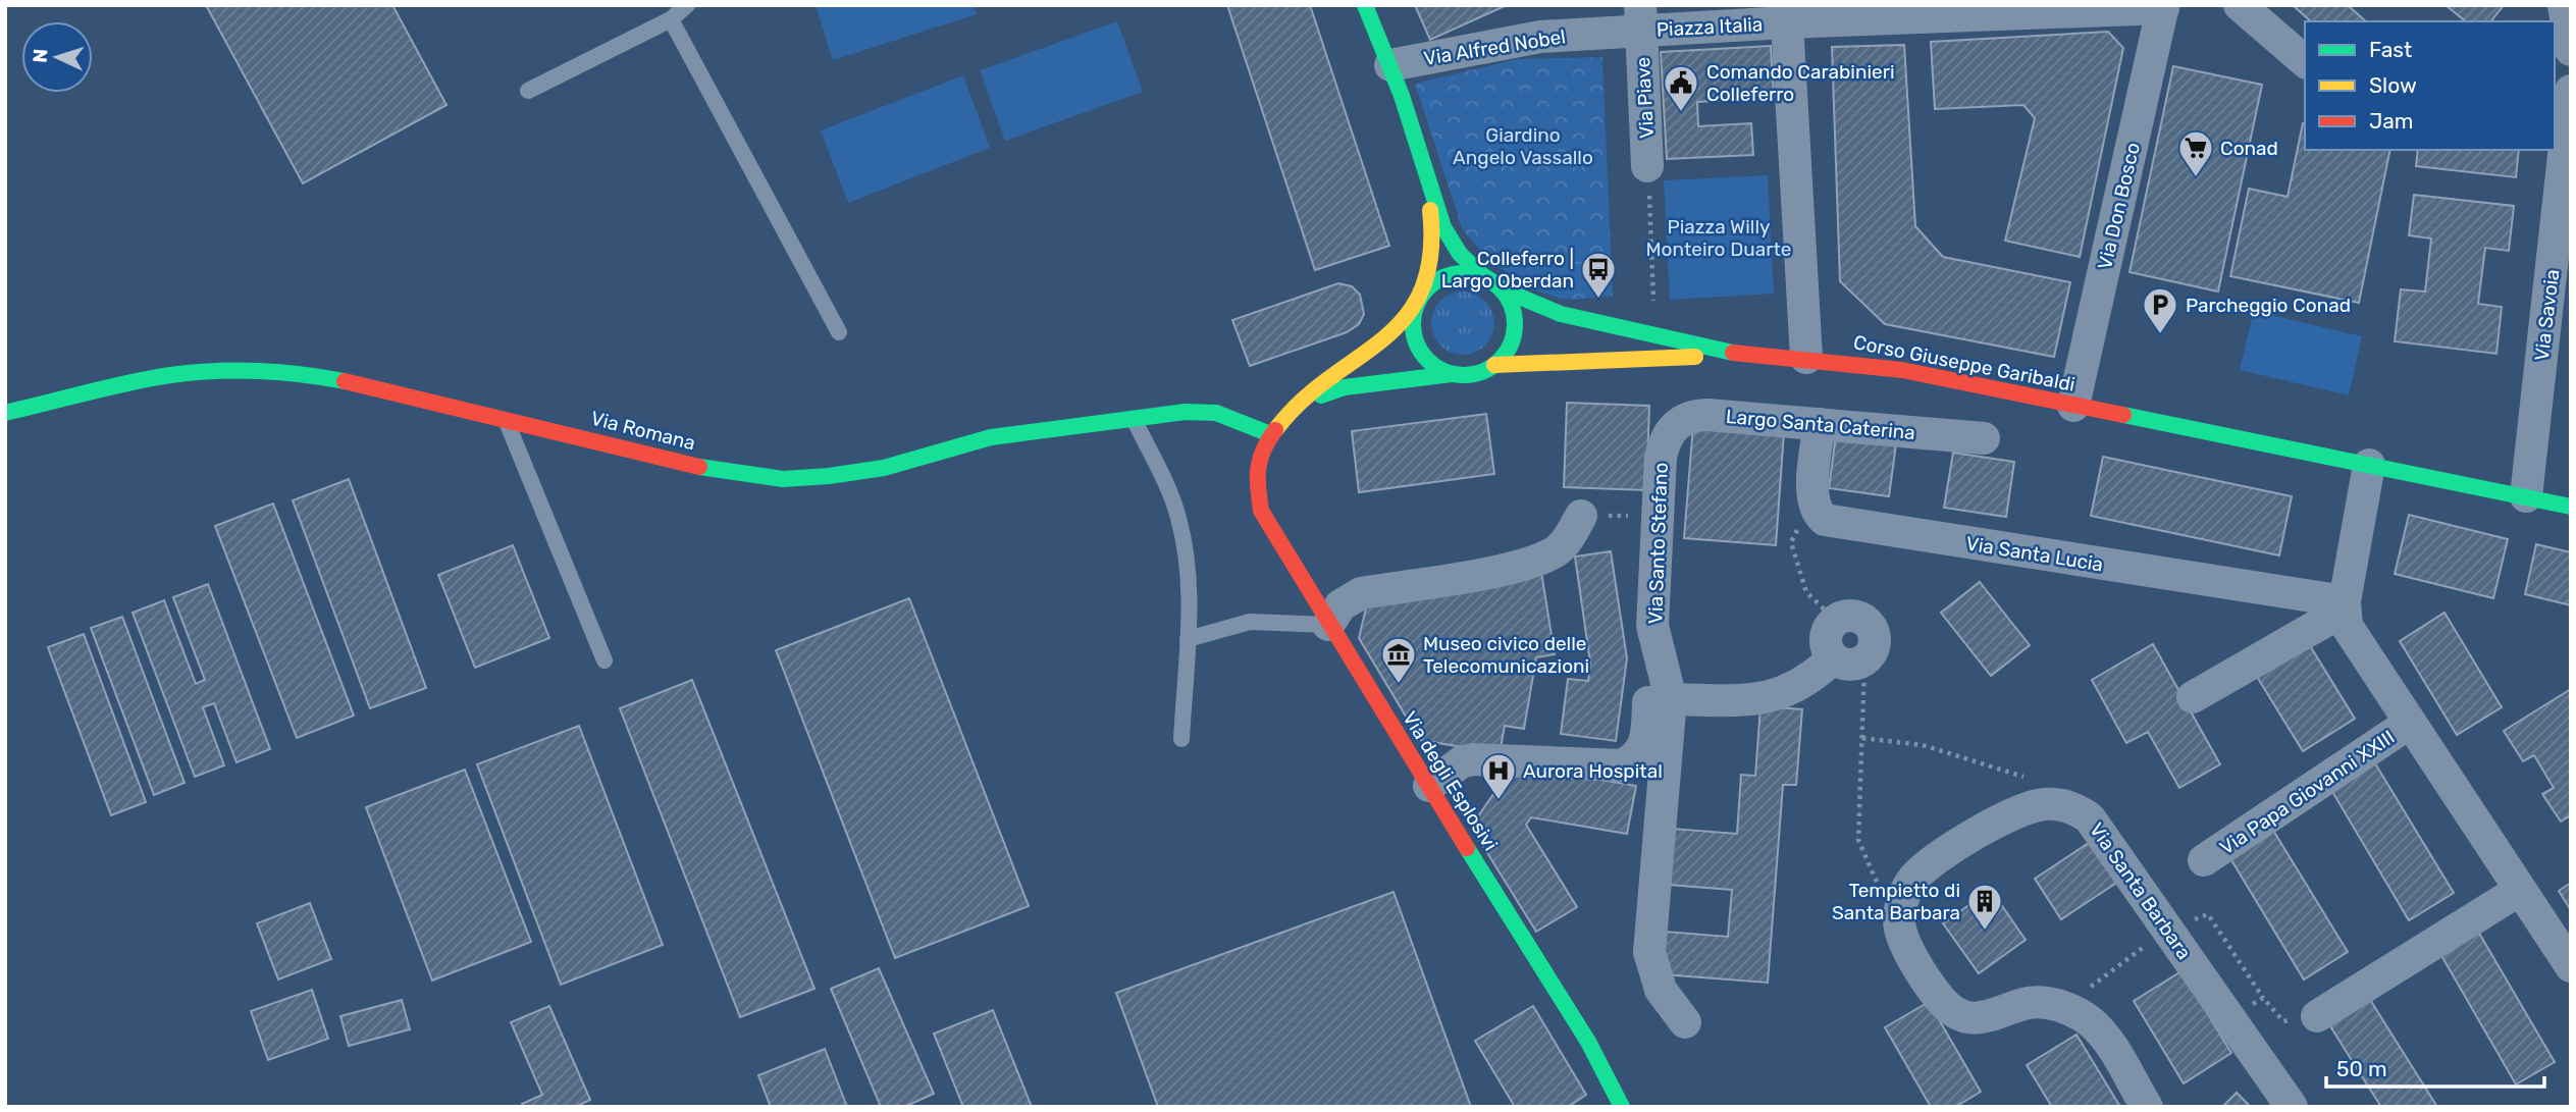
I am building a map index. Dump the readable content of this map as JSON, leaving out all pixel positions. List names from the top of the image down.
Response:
{
  "streets": {
    "main road": ["Corso Giuseppe Garibaldi", "Via Romana", "Via degli Esplosivi"],
    "street": [
      "Piazza Italia",
      "Via Alfred Nobel",
      "Via Piave",
      "Via Don Bosco",
      "Via Savoia",
      "Largo Santa Caterina",
      "Via Santo Stefano",
      "Via Santa Lucia",
      "Via Papa Giovanni XXIII",
      "Via Santa Barbara"
    ]
  },
  "crossings": [
    ["Piazza Italia", "Via Alfred Nobel"],
    ["Piazza Italia", "Via Piave"],
    ["Via Alfred Nobel", "Via Piave"],
    ["Via Alfred Nobel", "Corso Giuseppe Garibaldi"],
    ["Via Don Bosco", "Corso Giuseppe Garibaldi"],
    ["Via Savoia", "Corso Giuseppe Garibaldi"],
    ["Corso Giuseppe Garibaldi", "Via degli Esplosivi"],
    ["Largo Santa Caterina", "Via Santo Stefano"],
    ["Via Romana", "Via degli Esplosivi"],
    ["Via Santa Lucia", "Via Papa Giovanni XXIII"]
  ],
  "parks": ["Giardino Angelo Vassallo", "Piazza Willy Monteiro Duarte"],
  "places": {
    "public building": ["Comando Carabinieri Colleferro"],
    "supermarket": ["Conad"],
    "bus stop": ["Colleferro | Largo Oberdan"],
    "parking": ["Parcheggio Conad"],
    "museum": ["Museo civico delle Telecomunicazioni"],
    "hospital": ["Aurora Hospital"],
    "building": ["Tempietto di Santa Barbara"]
  },
  "legend": ["Fast", "Slow", "Jam"],
  "scale_bar": "50 m",
  "north": "left"
}
